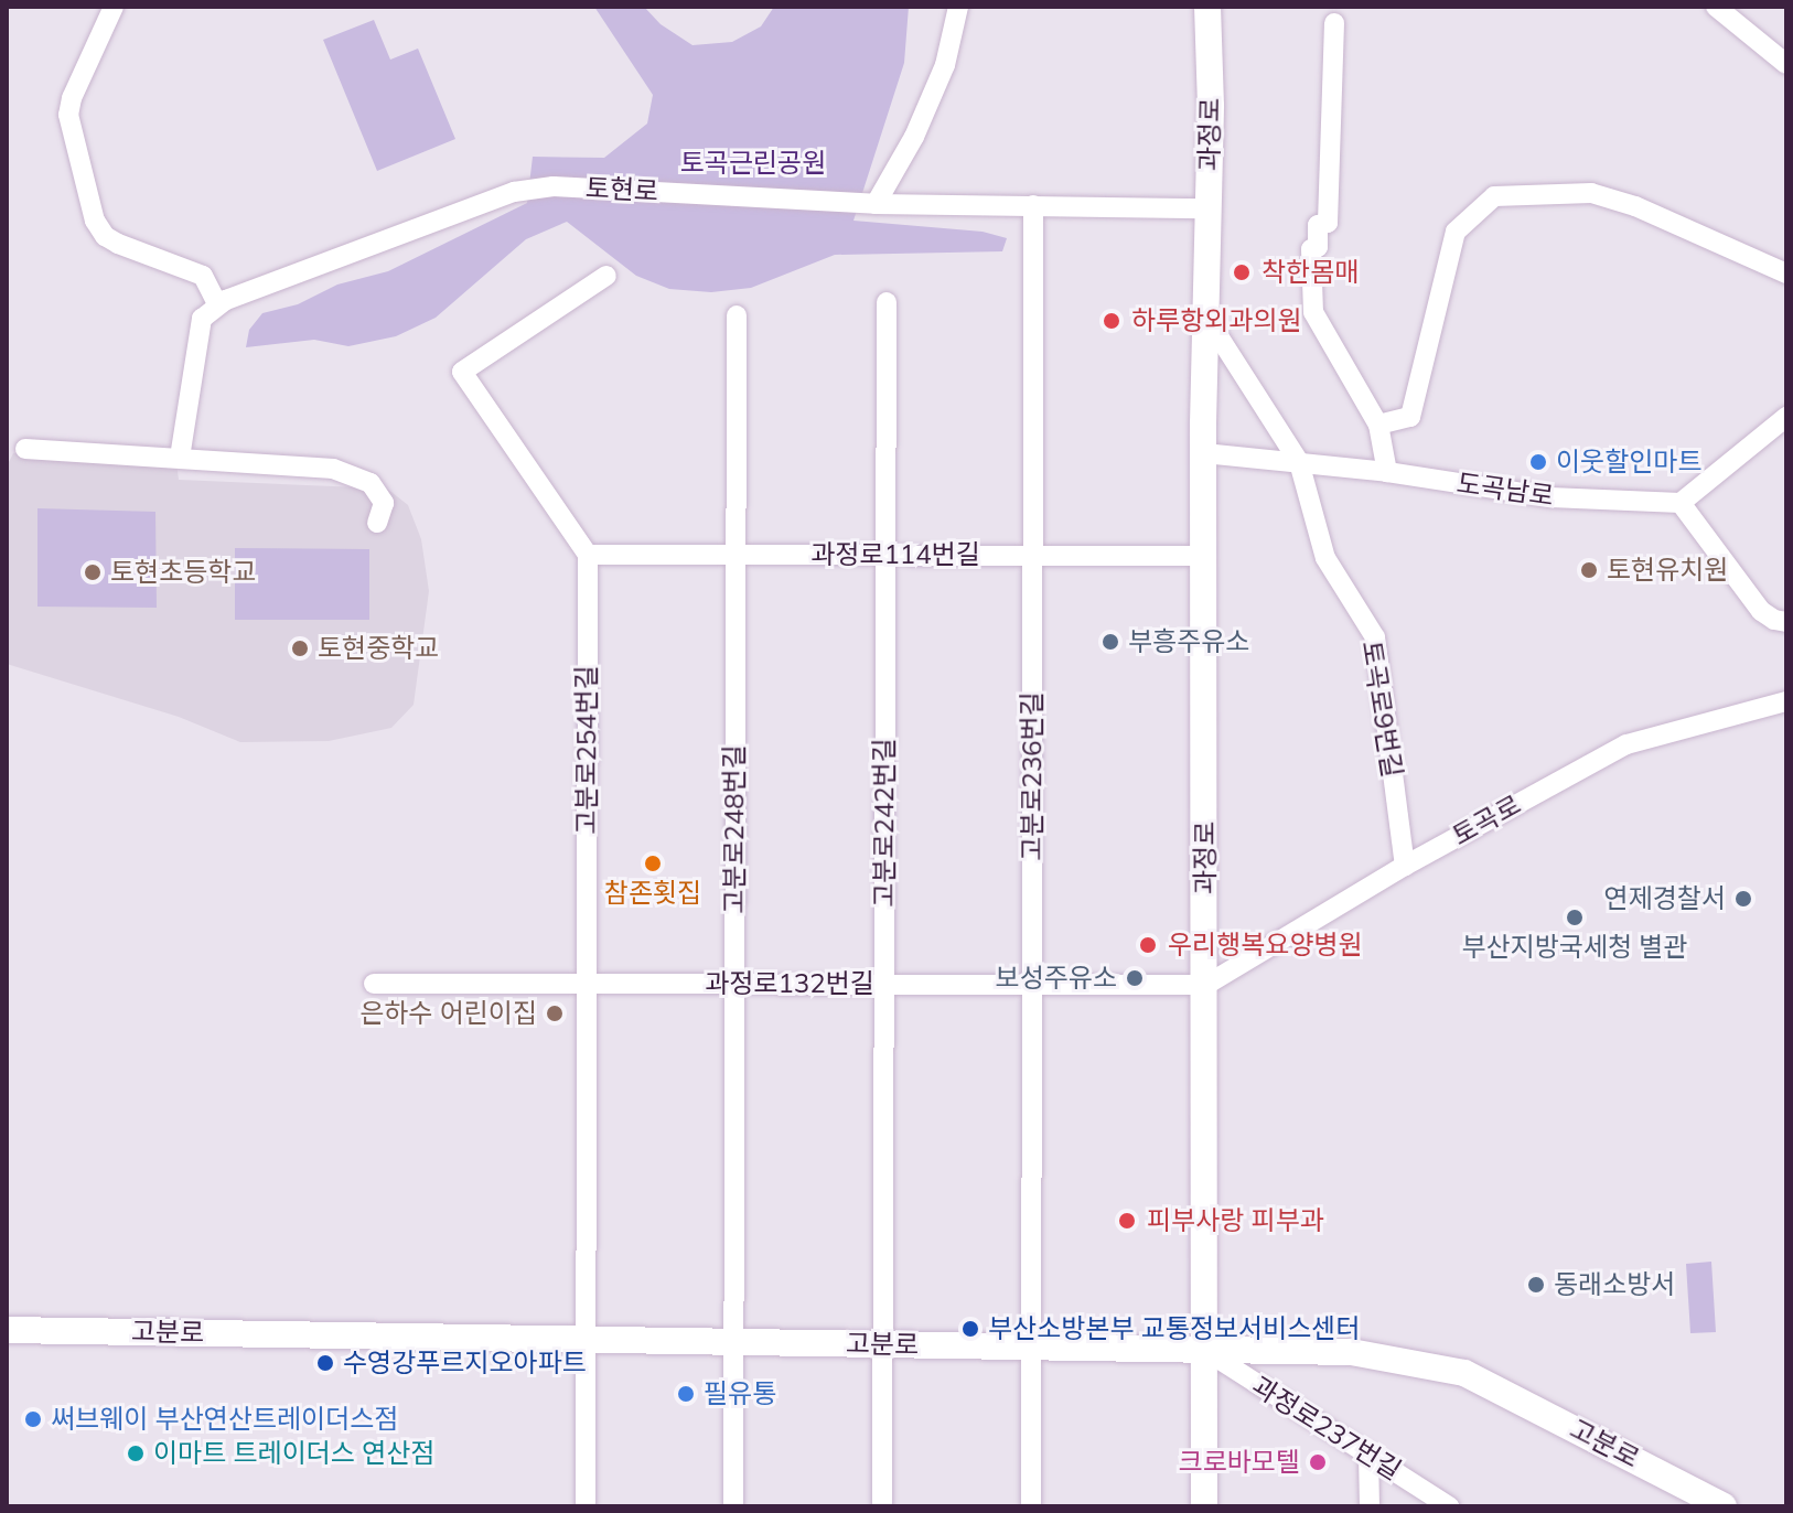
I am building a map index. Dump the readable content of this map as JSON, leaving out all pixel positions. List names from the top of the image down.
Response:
{
  "streets": {
    "main road": ["과정로", "고분로"],
    "street": [
      "토현로",
      "도곡남로",
      "과정로114번길",
      "토곡로9번길",
      "고분로254번길",
      "고분로236번길",
      "토곡로",
      "고분로242번길",
      "고분로248번길",
      "과정로132번길",
      "과정로237번길"
    ]
  },
  "crossings": [
    ["과정로", "토현로"],
    ["과정로", "도곡남로"],
    ["과정로", "과정로114번길"],
    ["과정로", "토곡로"],
    ["과정로", "과정로132번길"],
    ["과정로", "고분로"],
    ["과정로", "과정로237번길"],
    ["토현로", "고분로236번길"],
    ["도곡남로", "토곡로9번길"],
    ["과정로114번길", "고분로254번길"],
    ["과정로114번길", "고분로236번길"],
    ["과정로114번길", "고분로242번길"],
    ["과정로114번길", "고분로248번길"],
    ["토곡로9번길", "토곡로"],
    ["고분로254번길", "과정로132번길"],
    ["고분로254번길", "고분로"],
    ["고분로236번길", "과정로132번길"],
    ["고분로236번길", "고분로"],
    ["토곡로", "과정로132번길"],
    ["고분로242번길", "과정로132번길"],
    ["고분로242번길", "고분로"],
    ["고분로248번길", "과정로132번길"],
    ["고분로248번길", "고분로"],
    ["고분로", "과정로237번길"]
  ],
  "parks": ["토곡근린공원"],
  "places": [
    "착한몸매",
    "하루항외과의원",
    "이웃할인마트",
    "토현유치원",
    "토현초등학교",
    "부흥주유소",
    "토현중학교",
    "참존횟집",
    "연제경찰서",
    "부산지방국세청 별관",
    "우리행복요양병원",
    "보성주유소",
    "은하수 어린이집",
    "피부사랑 피부과",
    "동래소방서",
    "부산소방본부 교통정보서비스센터",
    "수영강푸르지오아파트",
    "필유통",
    "써브웨이 부산연산트레이더스점",
    "이마트 트레이더스 연산점",
    "크로바모텔"
  ]
}
